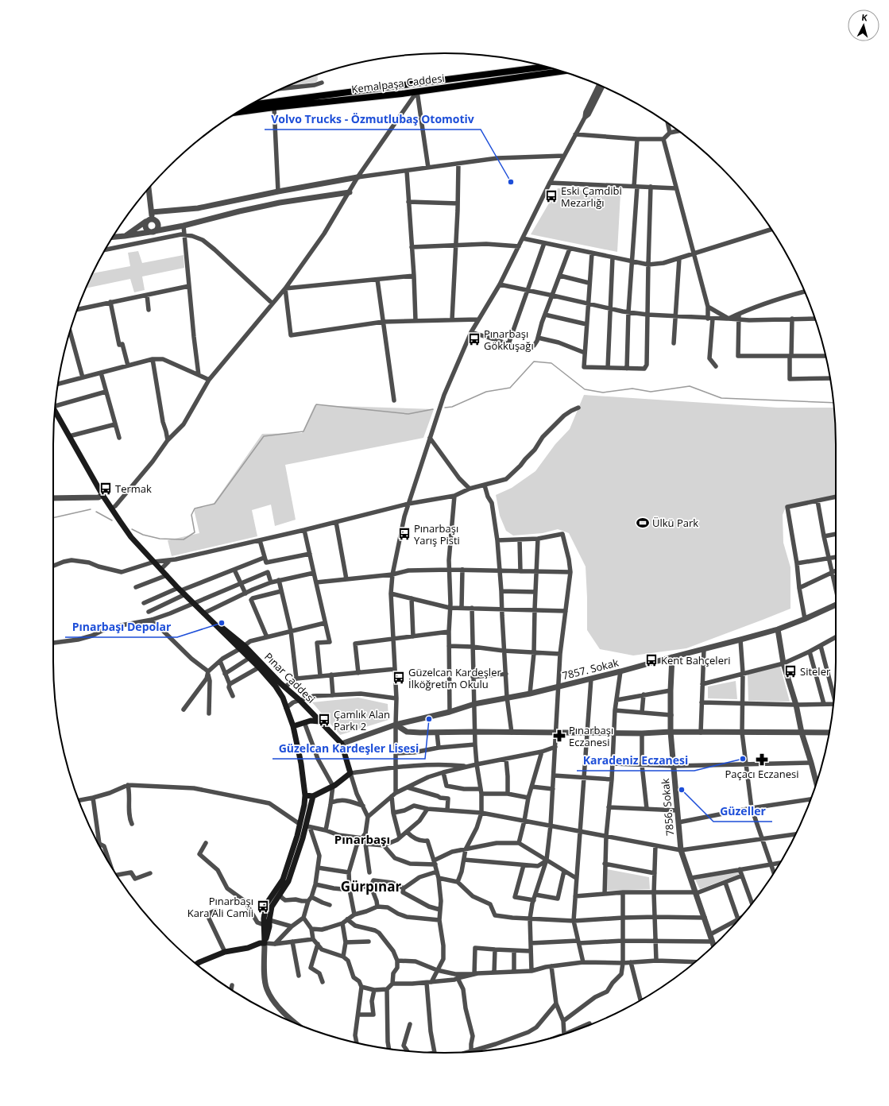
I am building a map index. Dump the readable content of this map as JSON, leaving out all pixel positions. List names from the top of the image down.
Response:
{
  "streets": {
    "main road": ["Kemalpaşa Caddesi", "Pınar Caddesi"],
    "street": ["7857. Sokak", "7856. Sokak"]
  },
  "crossings": [
    ["7857. Sokak", "Pınar Caddesi"],
    ["7857. Sokak", "7856. Sokak"]
  ],
  "districts": ["Pınarbaşı", "Gürpınar"],
  "places": {
    "other": [
      "Volvo Trucks - Özmutlubaş Otomotiv",
      "Pınarbaşı Depolar",
      "Güzelcan Kardeşler Lisesi",
      "Karadeniz Eczanesi",
      "Güzeller"
    ],
    "bus stop": [
      "Eski Çamdibi Mezarlığı",
      "Pınarbaşı Gökkuşağı",
      "Termak",
      "Pınarbaşı Yarış Pisti",
      "Kent Bahçeleri",
      "Siteler",
      "Güzelcan Kardeşler İlköğretim Okulu",
      "Çamlık Alan Parkı 2",
      "Pınarbaşı Kara Ali Camii"
    ],
    "sports": ["Ülkü Park"],
    "pharmacy": ["Pınarbaşı Eczanesi", "Paçacı Eczanesi"]
  },
  "north": "top"
}
